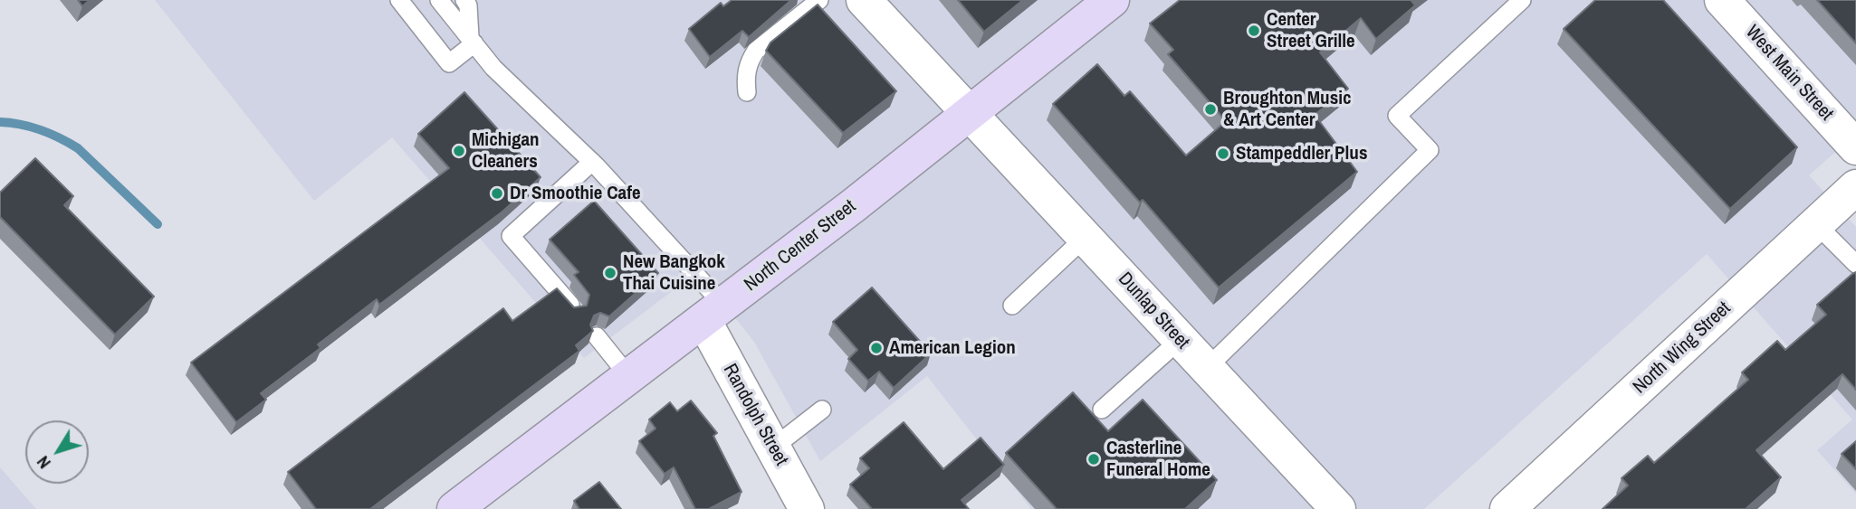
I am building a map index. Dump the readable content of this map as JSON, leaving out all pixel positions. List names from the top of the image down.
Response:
{
  "streets": {
    "main road": ["North Center Street"],
    "street": [
      "West Main Street",
      "Dunlap Street",
      "North Wing Street",
      "Randolph Street"
    ]
  },
  "crossings": [
    ["North Center Street", "Dunlap Street"],
    ["North Center Street", "Randolph Street"]
  ],
  "places": [
    "Center Street Grille",
    "Broughton Music & Art Center",
    "Michigan Cleaners",
    "Stampeddler Plus",
    "Dr Smoothie Cafe",
    "New Bangkok Thai Cuisine",
    "American Legion",
    "Casterline Funeral Home"
  ],
  "north": "bottom left"
}
